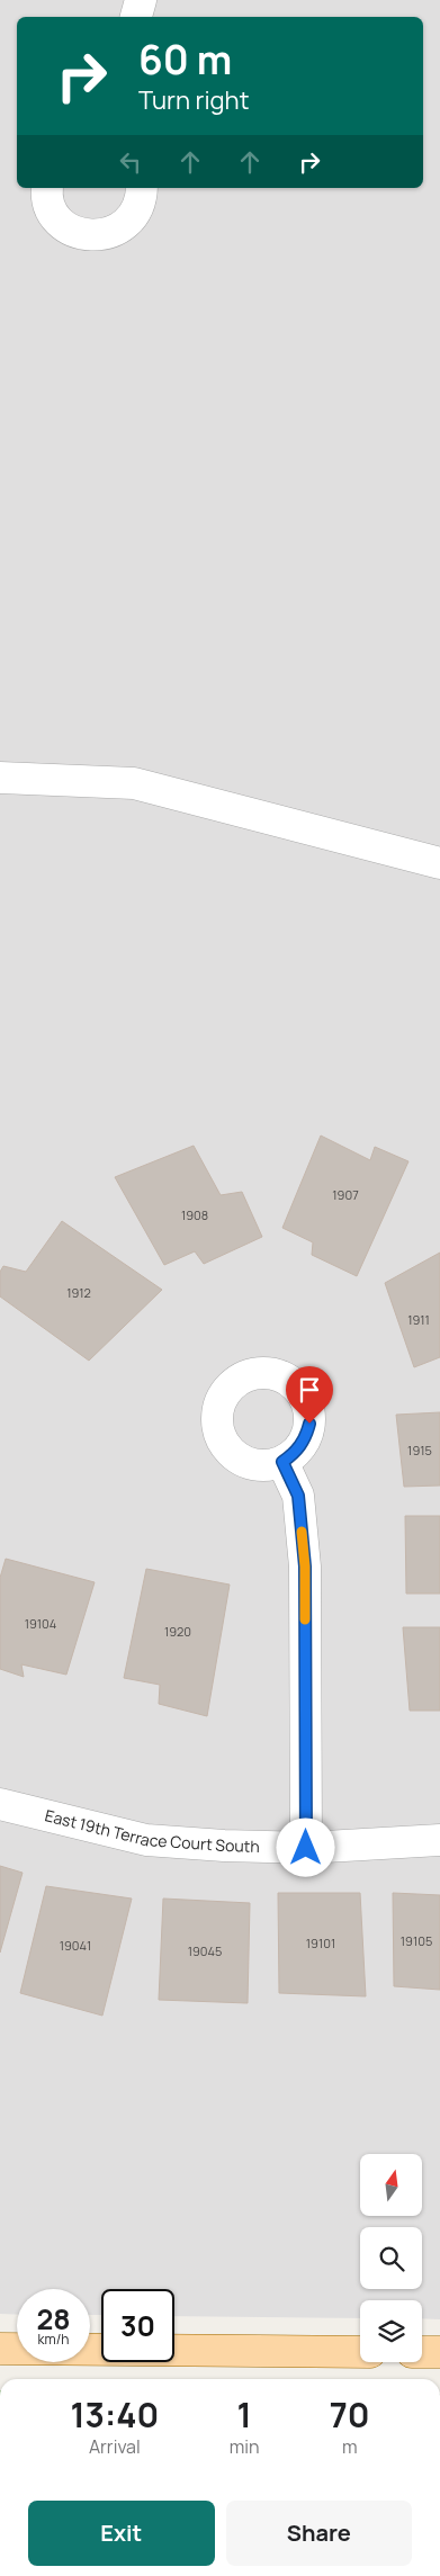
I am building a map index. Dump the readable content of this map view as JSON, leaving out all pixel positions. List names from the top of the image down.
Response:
{
  "streets": {
    "street": ["East 19th Terrace Court South"]
  },
  "house_numbers": [
    "1907",
    "1908",
    "1912",
    "1911",
    "1915",
    "19104",
    "1920",
    "19105",
    "19101",
    "19041",
    "19045"
  ],
  "north": "top",
  "page": {
    "turn": ["60 m", "Turn right"],
    "speed": "28 km/h",
    "limit": "30",
    "eta": [
      "13:40",
      "Arrival",
      "1",
      "min",
      "70",
      "m"
    ],
    "buttons": ["Exit", "Share"]
  }
}
